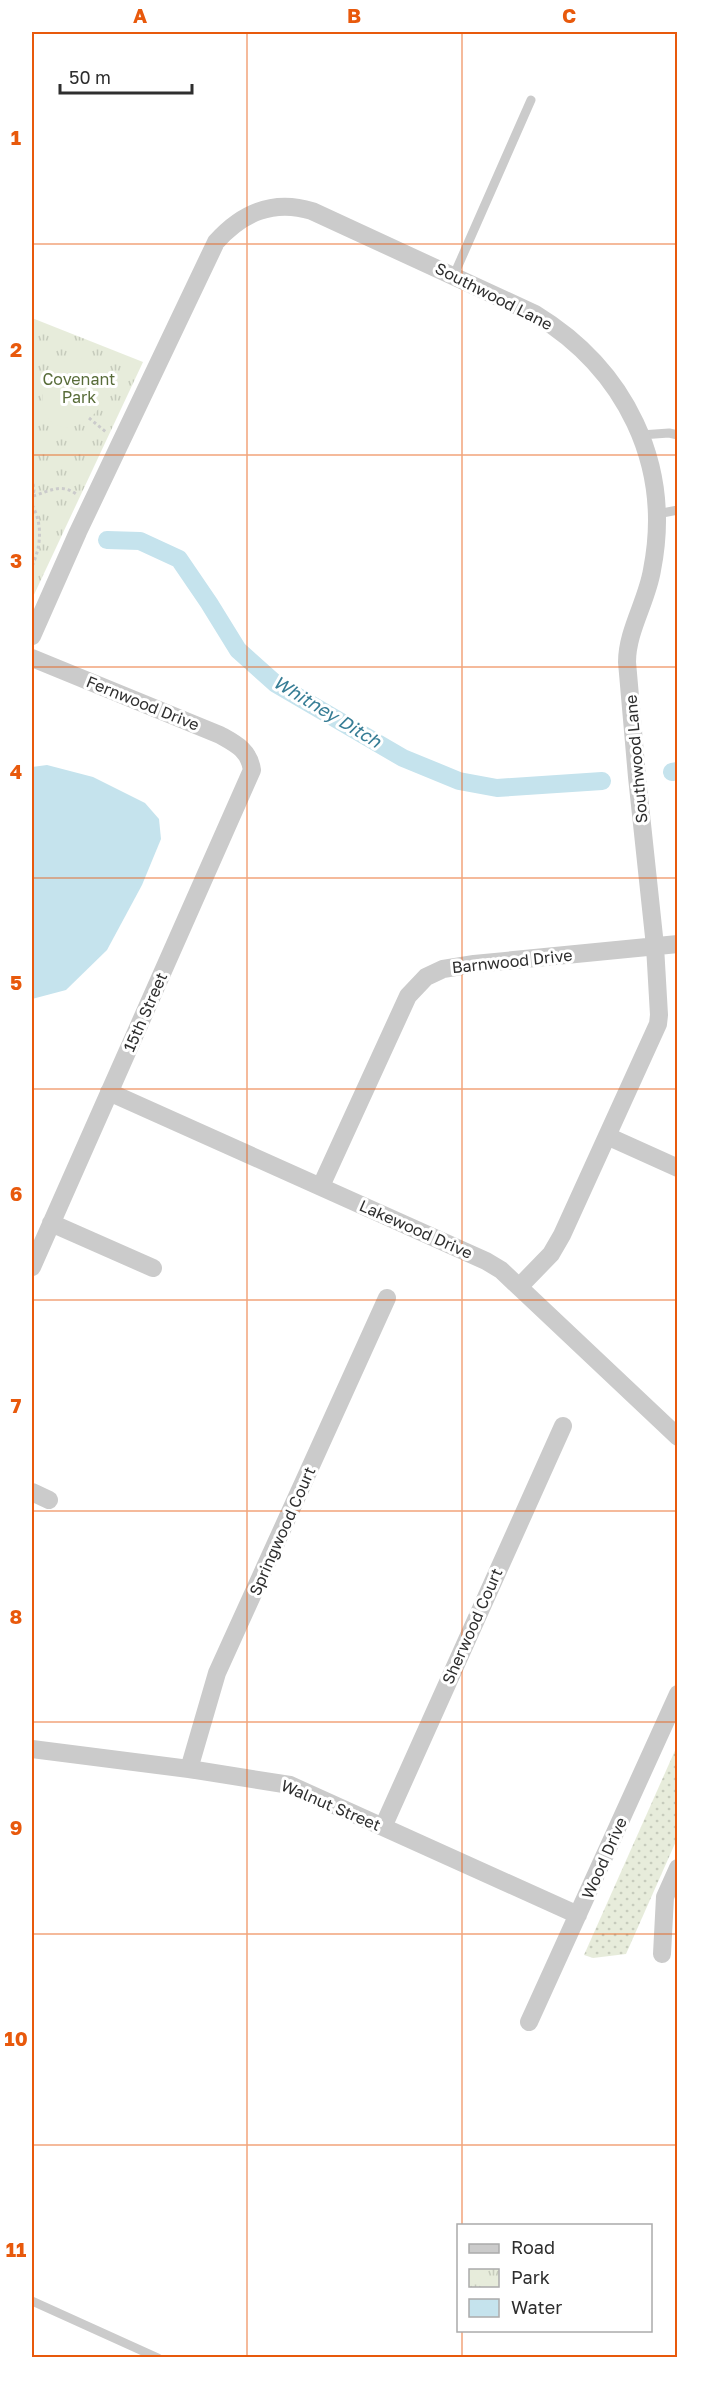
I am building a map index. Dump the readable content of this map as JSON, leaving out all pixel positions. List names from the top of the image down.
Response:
{
  "streets": {
    "street": [
      "Southwood Lane",
      "Fernwood Drive",
      "Barnwood Drive",
      "15th Street",
      "Lakewood Drive",
      "Springwood Court",
      "Sherwood Court",
      "Walnut Street",
      "Wood Drive"
    ]
  },
  "crossings": [
    ["Southwood Lane", "Barnwood Drive"],
    ["Southwood Lane", "Lakewood Drive"],
    ["Fernwood Drive", "15th Street"],
    ["Barnwood Drive", "Lakewood Drive"],
    ["15th Street", "Lakewood Drive"],
    ["Springwood Court", "Walnut Street"],
    ["Sherwood Court", "Walnut Street"],
    ["Walnut Street", "Wood Drive"]
  ],
  "water": ["Whitney Ditch"],
  "parks": ["Covenant Park"],
  "legend": ["Road", "Park", "Water"],
  "scale_bar": "50 m",
  "grid": {
    "columns": ["A", "B", "C"],
    "rows": [
      "1",
      "2",
      "3",
      "4",
      "5",
      "6",
      "7",
      "8",
      "9",
      "10",
      "11"
    ]
  }
}
